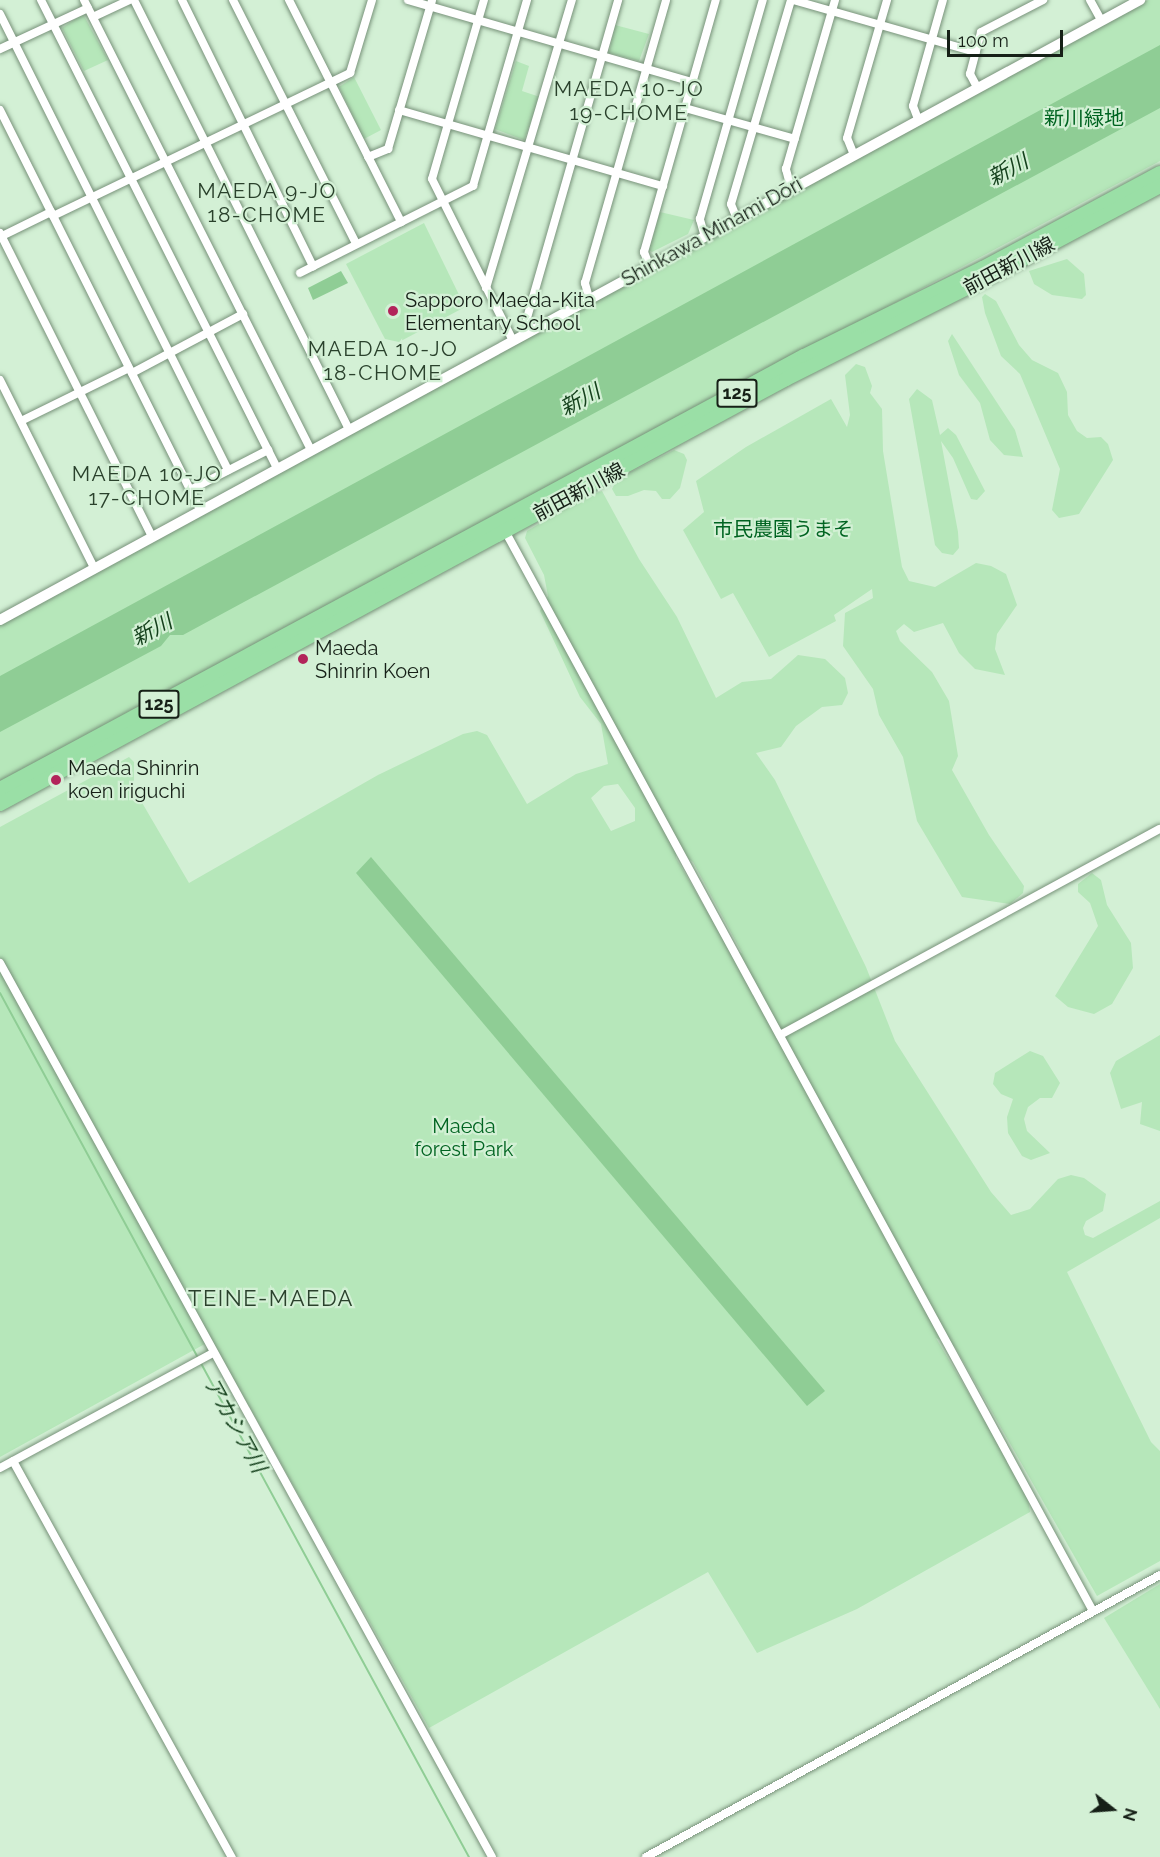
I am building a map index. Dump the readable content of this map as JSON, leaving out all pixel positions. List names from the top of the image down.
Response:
{
  "streets": {
    "main road": ["前田新川線", "125"],
    "street": ["Shinkawa Minami Dōri"]
  },
  "districts": [
    "MAEDA 10-JO 19-CHOME",
    "MAEDA 9-JO 18-CHOME",
    "MAEDA 10-JO 18-CHOME",
    "MAEDA 10-JO 17-CHOME",
    "TEINE-MAEDA"
  ],
  "water": ["新川", "アカシア川"],
  "parks": ["新川緑地", "市民農園うまそ", "Maeda forest Park"],
  "places": ["Sapporo Maeda-Kita Elementary School", "Maeda Shinrin Koen", "Maeda Shinrin koen iriguchi"],
  "scale_bar": "100 m",
  "north": "right"
}
